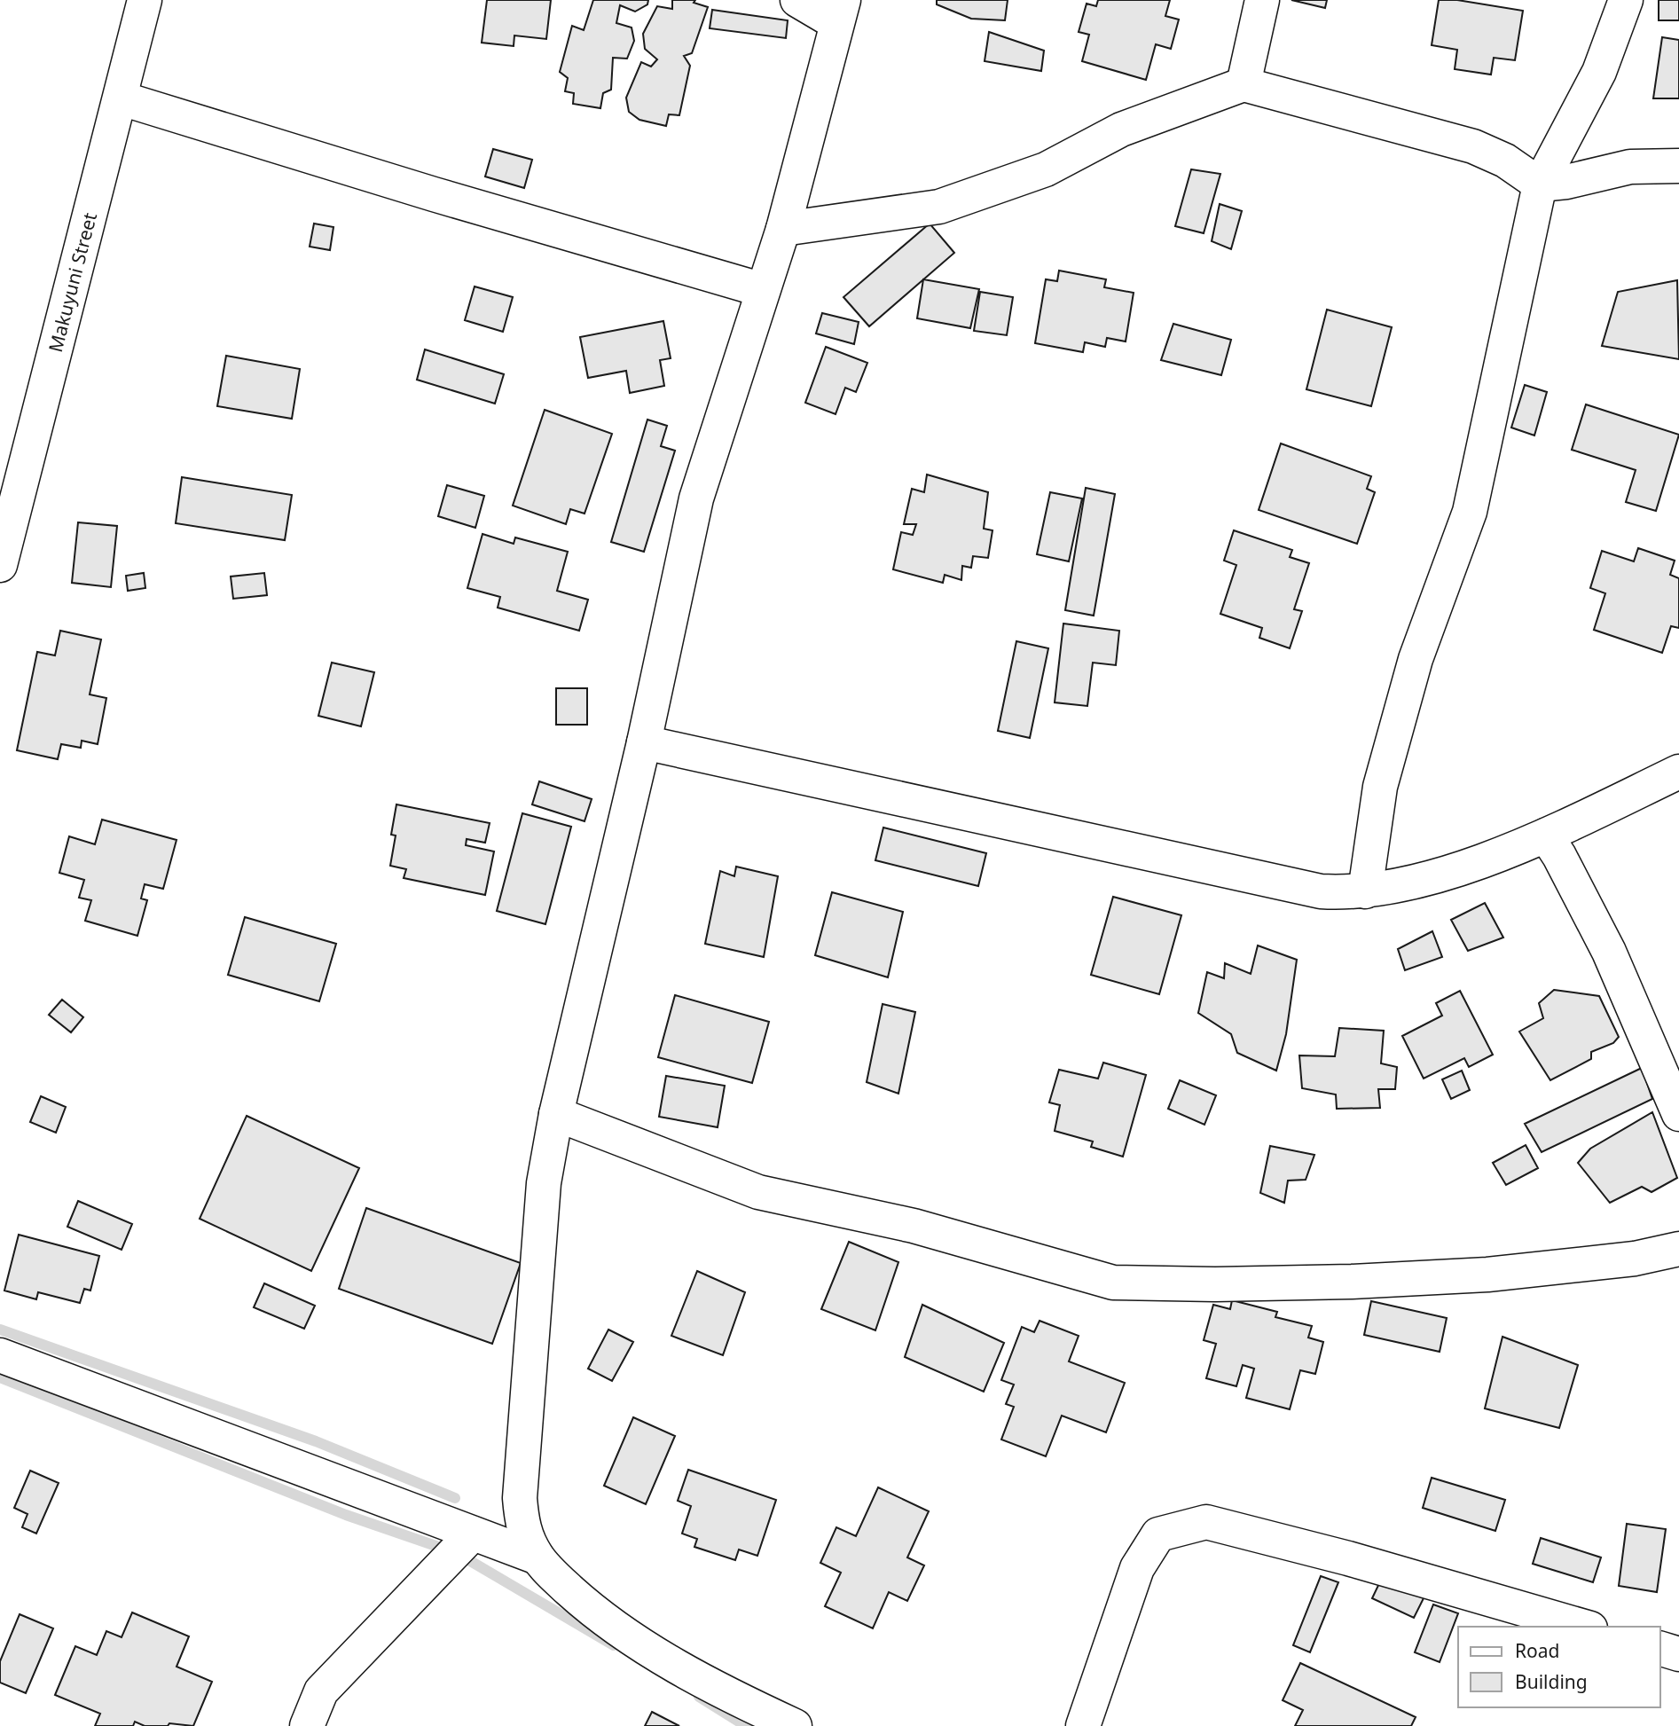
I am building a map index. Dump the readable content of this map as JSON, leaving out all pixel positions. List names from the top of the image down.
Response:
{
  "streets": {
    "street": ["Makuyuni Street"]
  },
  "legend": ["Road", "Building"]
}
